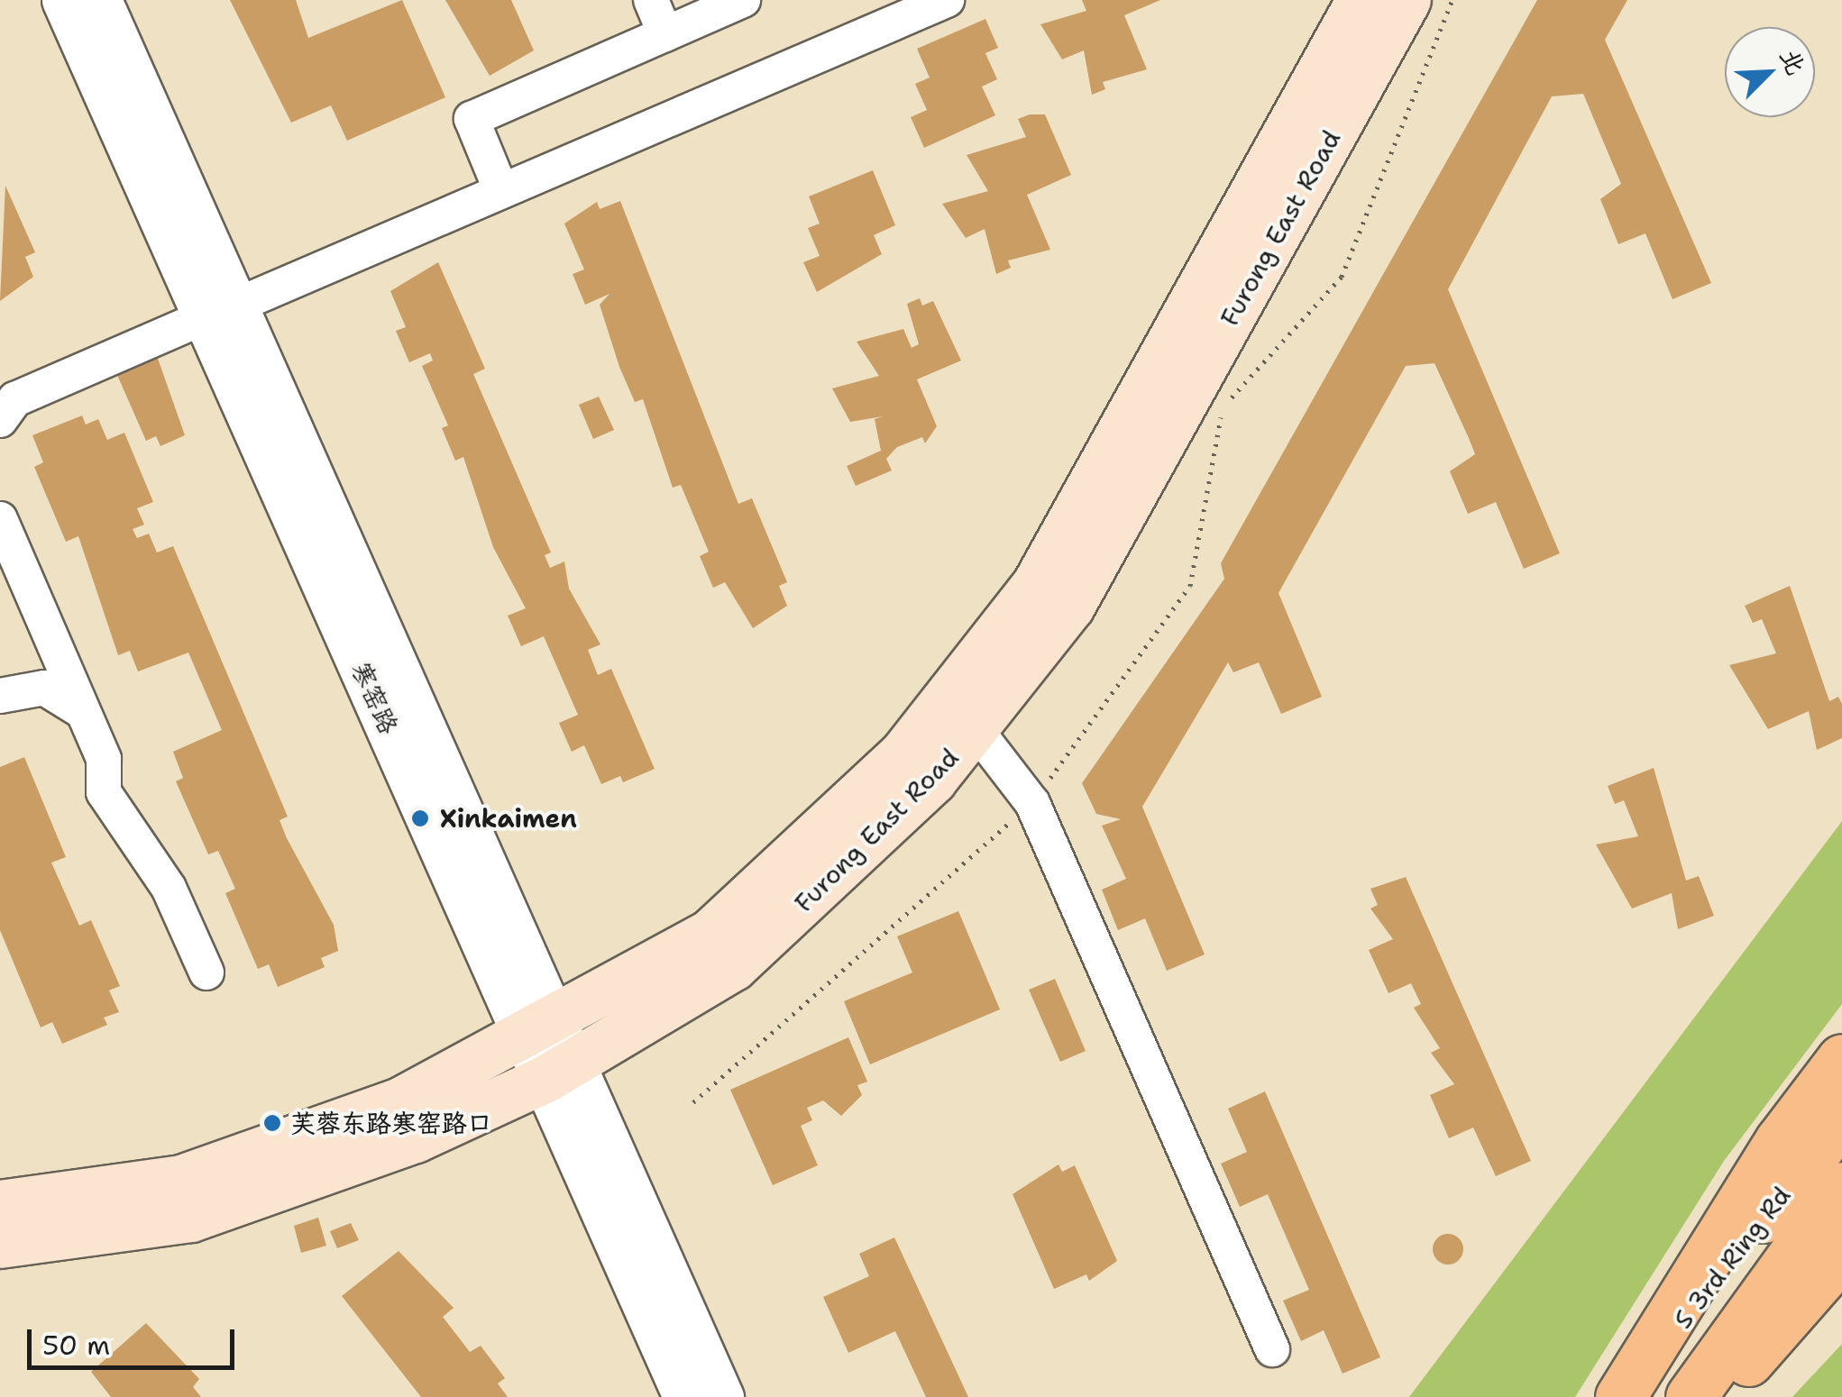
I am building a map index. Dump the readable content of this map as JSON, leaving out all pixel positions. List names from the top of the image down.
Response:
{
  "streets": {
    "highway": ["S 3rd Ring Rd"],
    "main road": ["Furong East Road"],
    "street": ["寒窑路"]
  },
  "crossings": [
    ["Furong East Road", "寒窑路"]
  ],
  "places": ["Xinkaimen", "芙蓉东路寒窑路口"],
  "scale_bar": "50 m",
  "north": "top right"
}
